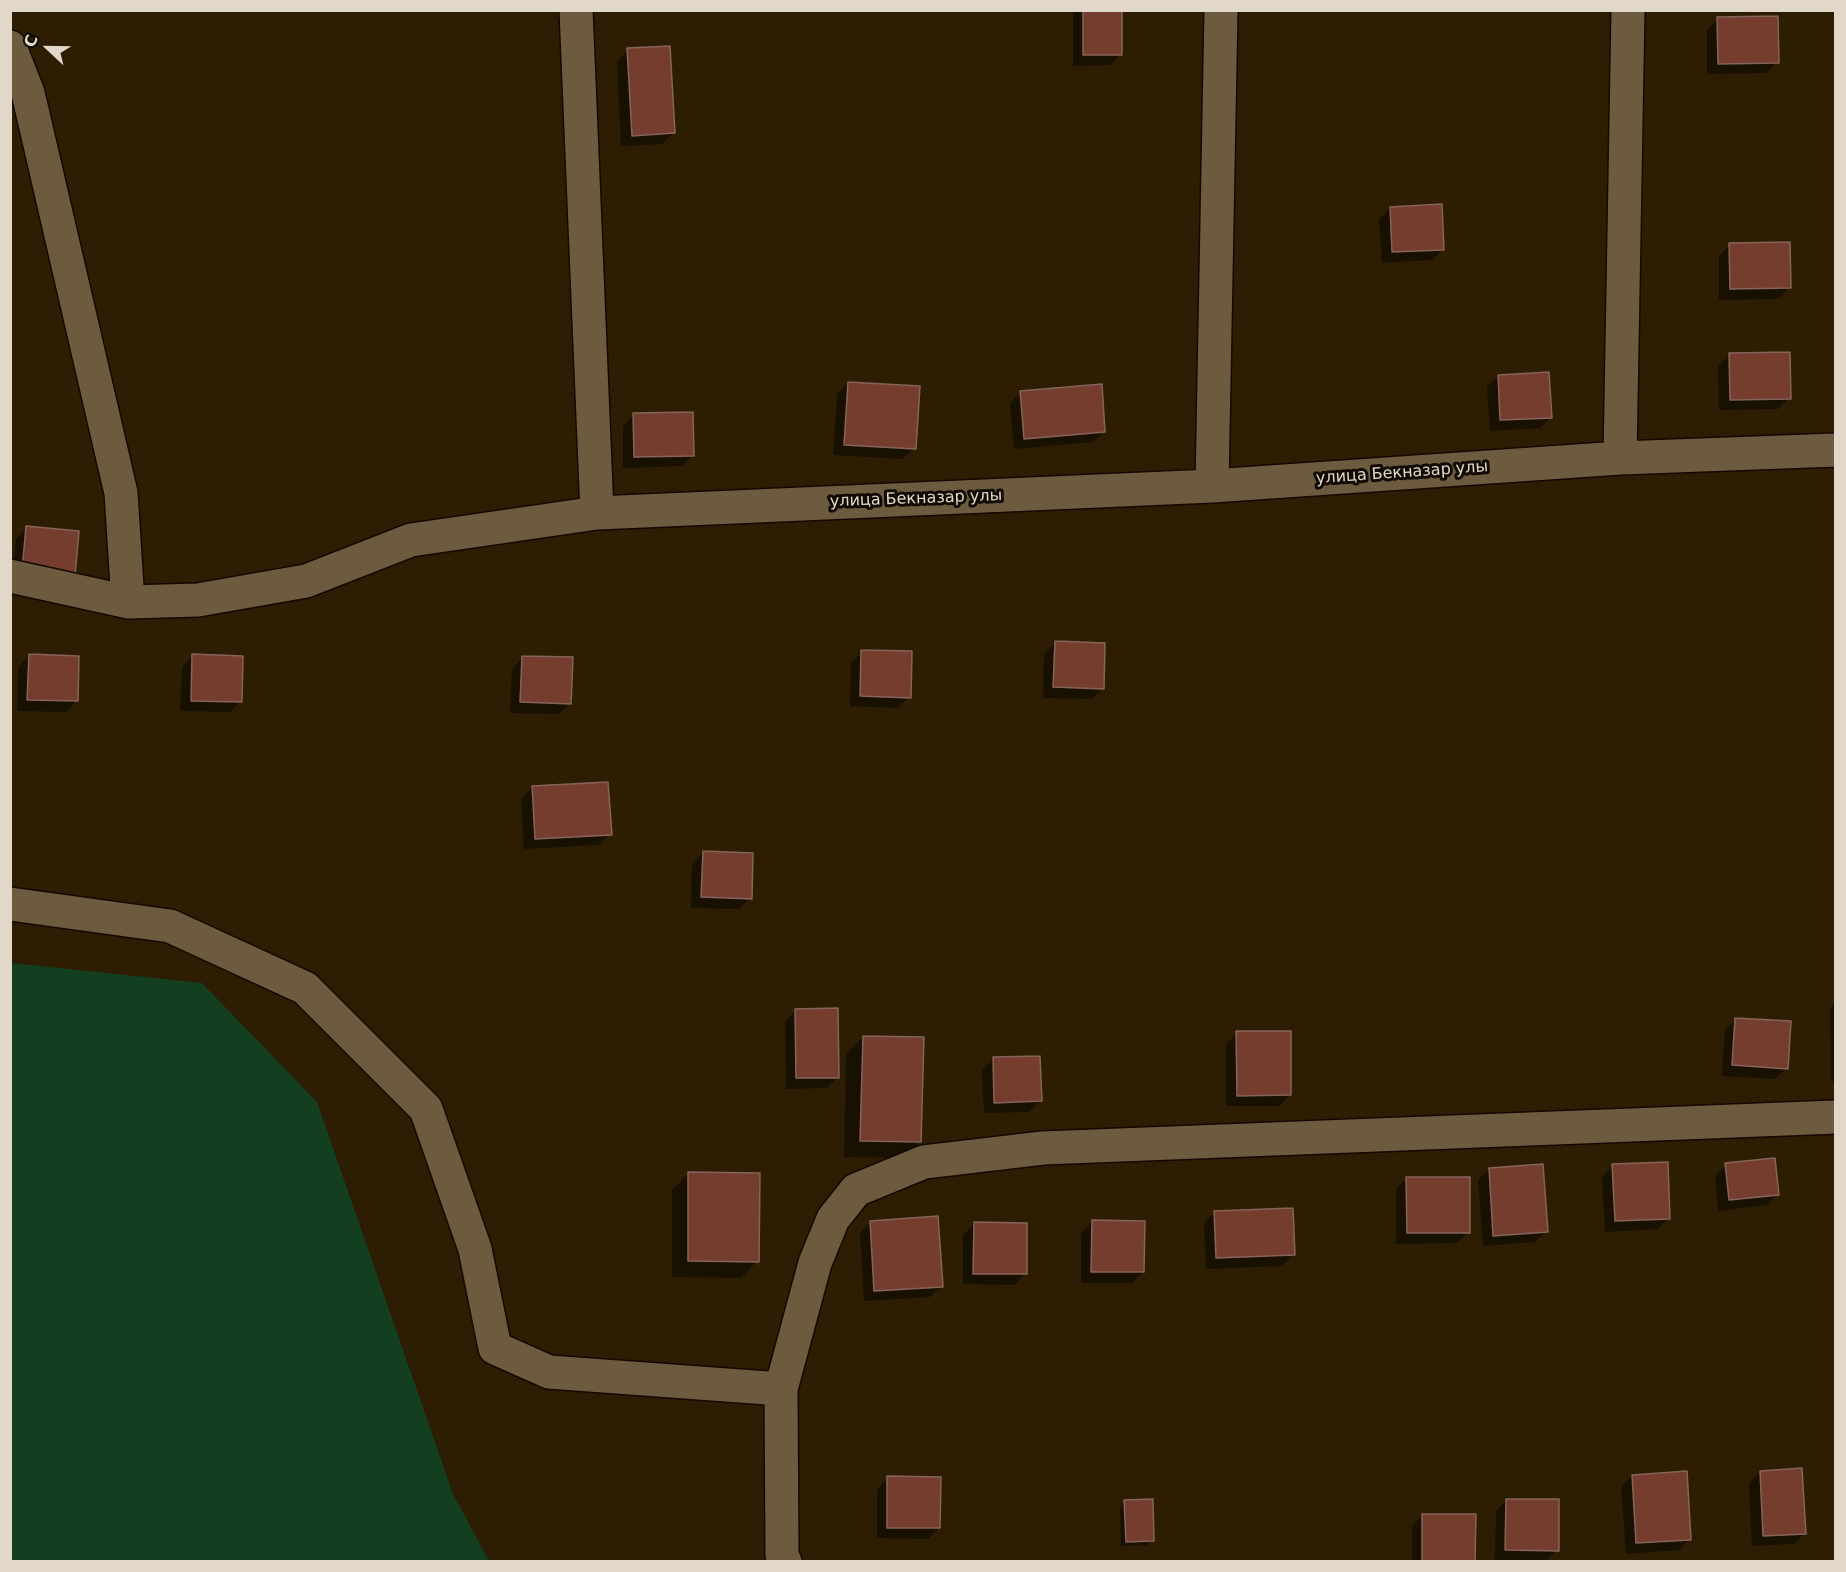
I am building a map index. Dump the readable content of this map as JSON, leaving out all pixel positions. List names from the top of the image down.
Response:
{
  "streets": {
    "street": ["улица Бекназар улы"]
  },
  "north": "left"
}
